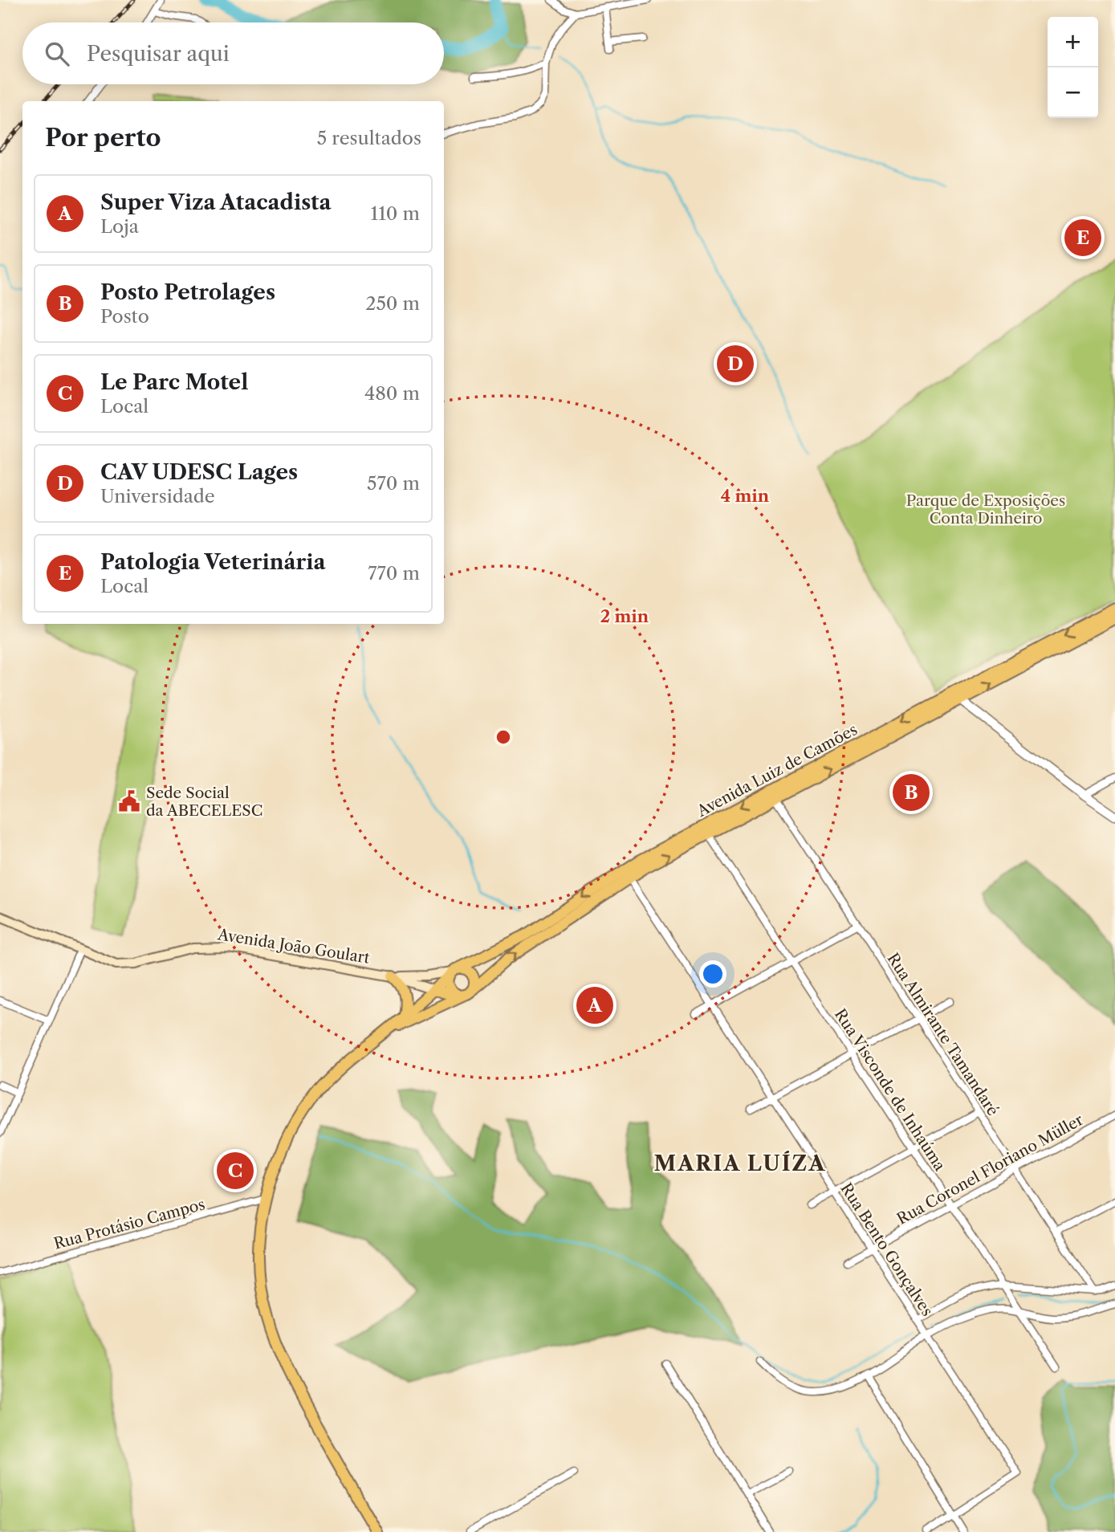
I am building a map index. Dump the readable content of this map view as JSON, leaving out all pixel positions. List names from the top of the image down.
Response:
{
  "streets": {
    "main road": ["Avenida Luiz de Camões", "Avenida João Goulart"],
    "street": [
      "Rua Almirante Tamandaré",
      "Rua Visconde de Inhaúma",
      "Rua Coronel Floriano Müller",
      "Rua Protásio Campos",
      "Rua Bento Gonçalves"
    ]
  },
  "crossings": [
    ["Avenida Luiz de Camões", "Avenida João Goulart"],
    ["Avenida Luiz de Camões", "Rua Almirante Tamandaré"],
    ["Avenida Luiz de Camões", "Rua Visconde de Inhaúma"],
    ["Avenida Luiz de Camões", "Rua Bento Gonçalves"],
    ["Rua Almirante Tamandaré", "Rua Coronel Floriano Müller"],
    ["Rua Visconde de Inhaúma", "Rua Coronel Floriano Müller"],
    ["Rua Coronel Floriano Müller", "Rua Bento Gonçalves"]
  ],
  "districts": ["MARIA LUÍZA"],
  "parks": ["Parque de Exposições Conta Dinheiro"],
  "places": {
    "public building": ["Sede Social da ABECELESC"]
  },
  "page": {
    "map_buttons": ["+", "−"],
    "search": "Pesquisar aqui",
    "heading": ["Por perto", "5 resultados"],
    "list": [
      {
        "mark": "A",
        "name": "Super Viza Atacadista",
        "note": "Loja",
        "value": "110 m"
      },
      {
        "mark": "B",
        "name": "Posto Petrolages",
        "note": "Posto",
        "value": "250 m"
      },
      {
        "mark": "C",
        "name": "Le Parc Motel",
        "note": "Local",
        "value": "480 m"
      },
      {
        "mark": "D",
        "name": "CAV UDESC Lages",
        "note": "Universidade",
        "value": "570 m"
      },
      {
        "mark": "E",
        "name": "Patologia Veterinária",
        "note": "Local",
        "value": "770 m"
      }
    ],
    "pins": [
      "E",
      "D",
      "B",
      "A",
      "C"
    ]
  },
  "rings": ["4 min", "2 min"]
}
